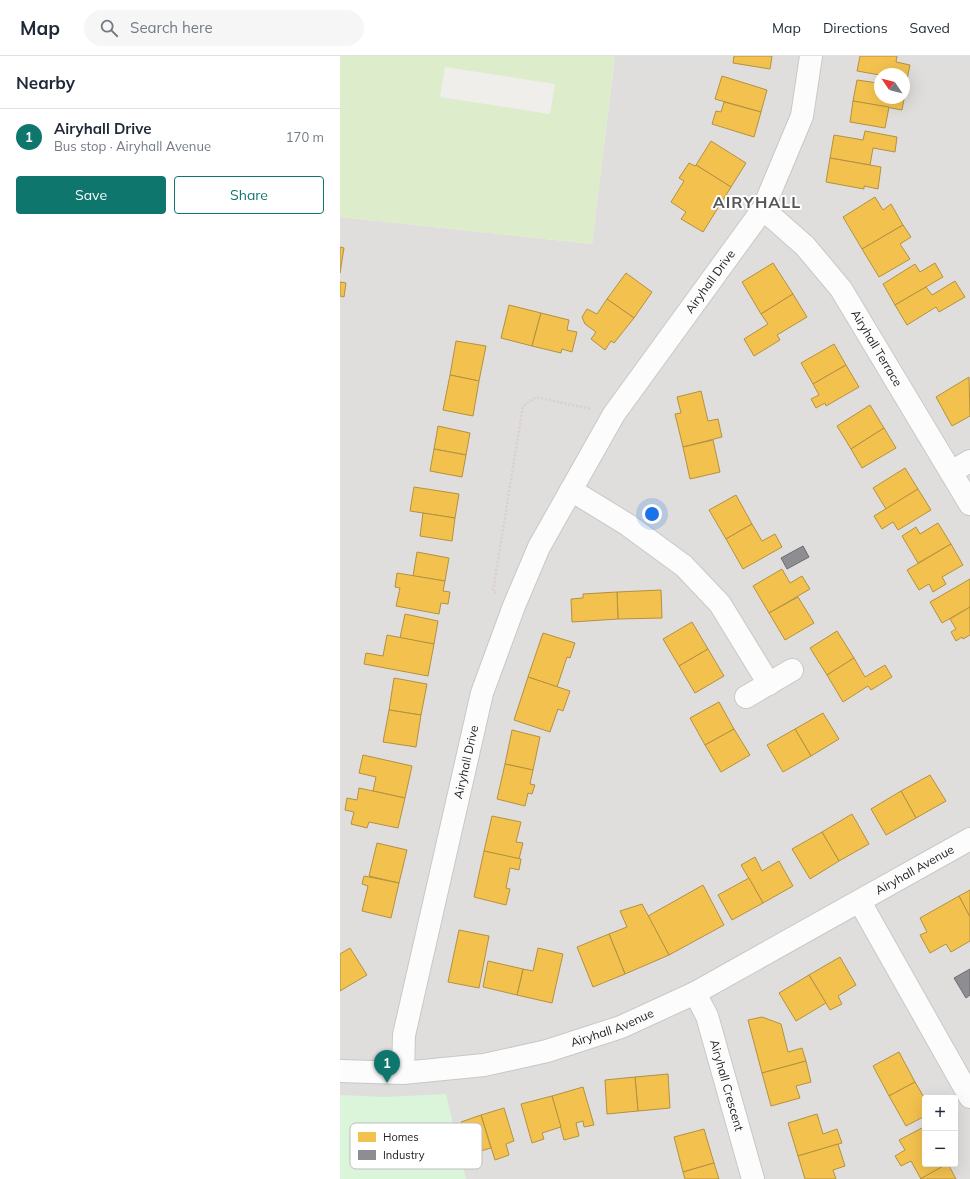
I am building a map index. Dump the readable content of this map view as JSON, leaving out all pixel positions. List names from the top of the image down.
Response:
{
  "streets": {
    "street": [
      "Airyhall Drive",
      "Airyhall Terrace",
      "Airyhall Avenue",
      "Airyhall Crescent"
    ]
  },
  "crossings": [
    ["Airyhall Drive", "Airyhall Terrace"],
    ["Airyhall Drive", "Airyhall Avenue"],
    ["Airyhall Avenue", "Airyhall Crescent"]
  ],
  "districts": ["AIRYHALL"],
  "legend": ["Homes", "Industry"],
  "north": "top left",
  "page": {
    "header": "Map",
    "search": "Search here",
    "nav": ["Map", "Directions", "Saved"],
    "heading": "Nearby",
    "list": [
      {
        "mark": "1",
        "name": "Airyhall Drive",
        "note": "Bus stop · Airyhall Avenue",
        "value": "170 m"
      }
    ],
    "buttons": ["Save", "Share"],
    "pins": "1",
    "map_buttons": ["+", "−"]
  }
}
